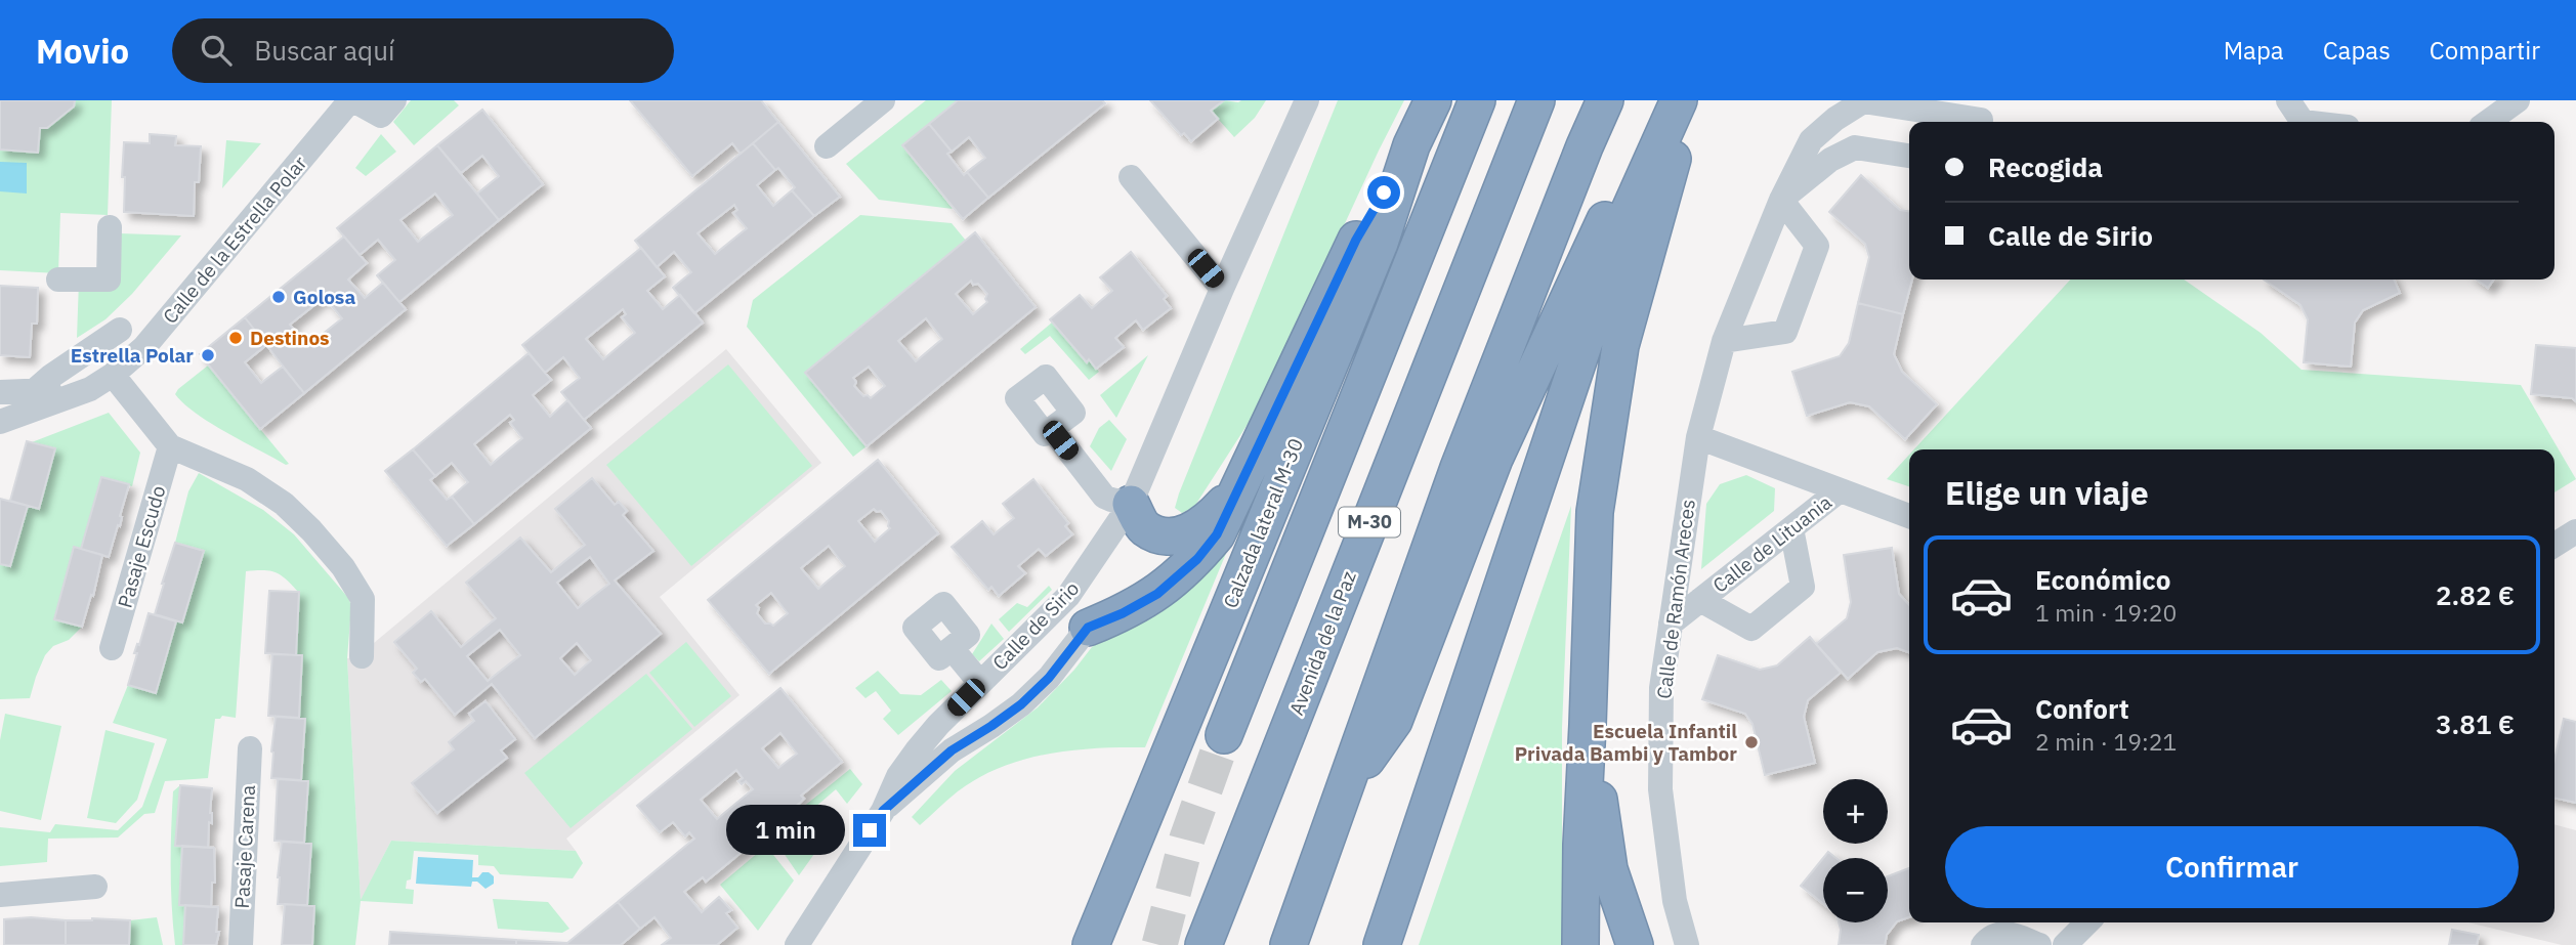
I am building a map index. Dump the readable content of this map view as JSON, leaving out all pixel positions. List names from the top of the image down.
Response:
{
  "streets": {
    "highway": ["M-30", "Calzada lateral M-30", "Avenida de la Paz"],
    "street": [
      "Calle de la Estrella Polar",
      "Calle de Lituania",
      "Pasaje Escudo",
      "Calle de Ramón Areces",
      "Calle de Sirio",
      "Pasaje Carena"
    ]
  },
  "crossings": [
    ["Calle de Lituania", "Calle de Ramón Areces"]
  ],
  "places": [
    "Golosa",
    "Destinos",
    "Estrella Polar",
    "Escuela Infantil Privada Bambi y Tambor"
  ],
  "page": {
    "header": "Movio",
    "search": "Buscar aquí",
    "nav": ["Mapa", "Capas", "Compartir"],
    "banner": ["Recogida", "Calle de Sirio"],
    "heading": "Elige un viaje",
    "list": [
      {
        "name": "Económico",
        "note": "1 min · 19:20",
        "value": "2.82 €"
      },
      {
        "name": "Confort",
        "note": "2 min · 19:21",
        "value": "3.81 €"
      }
    ],
    "map_buttons": ["+", "−"],
    "bubble": "1 min",
    "buttons": "Confirmar"
  }
}
